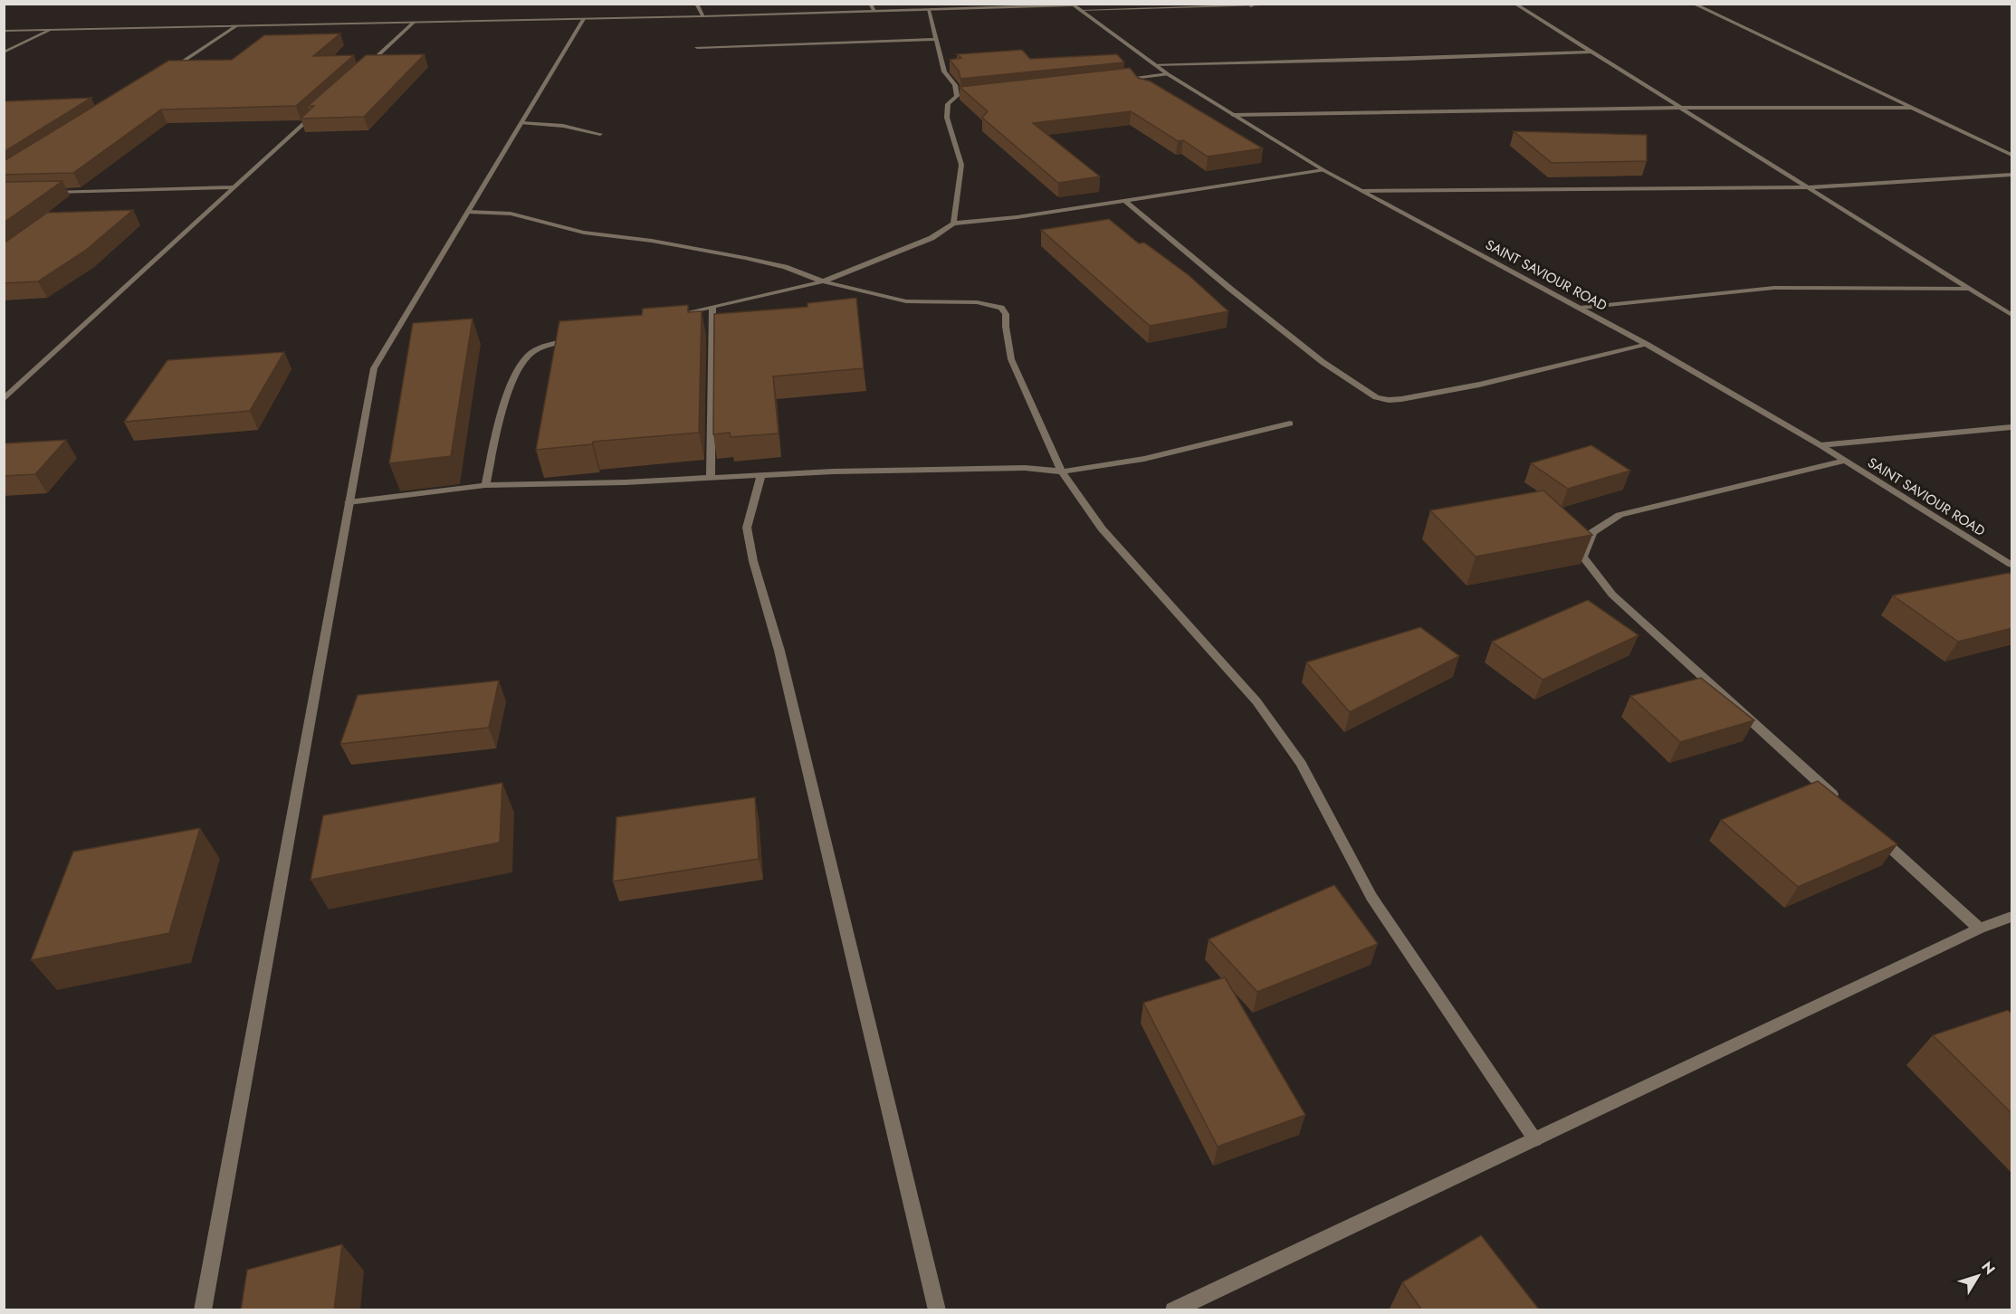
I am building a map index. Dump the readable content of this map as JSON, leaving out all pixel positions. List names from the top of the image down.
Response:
{
  "streets": {
    "street": ["SAINT SAVIOUR ROAD"]
  },
  "north": "top right"
}
